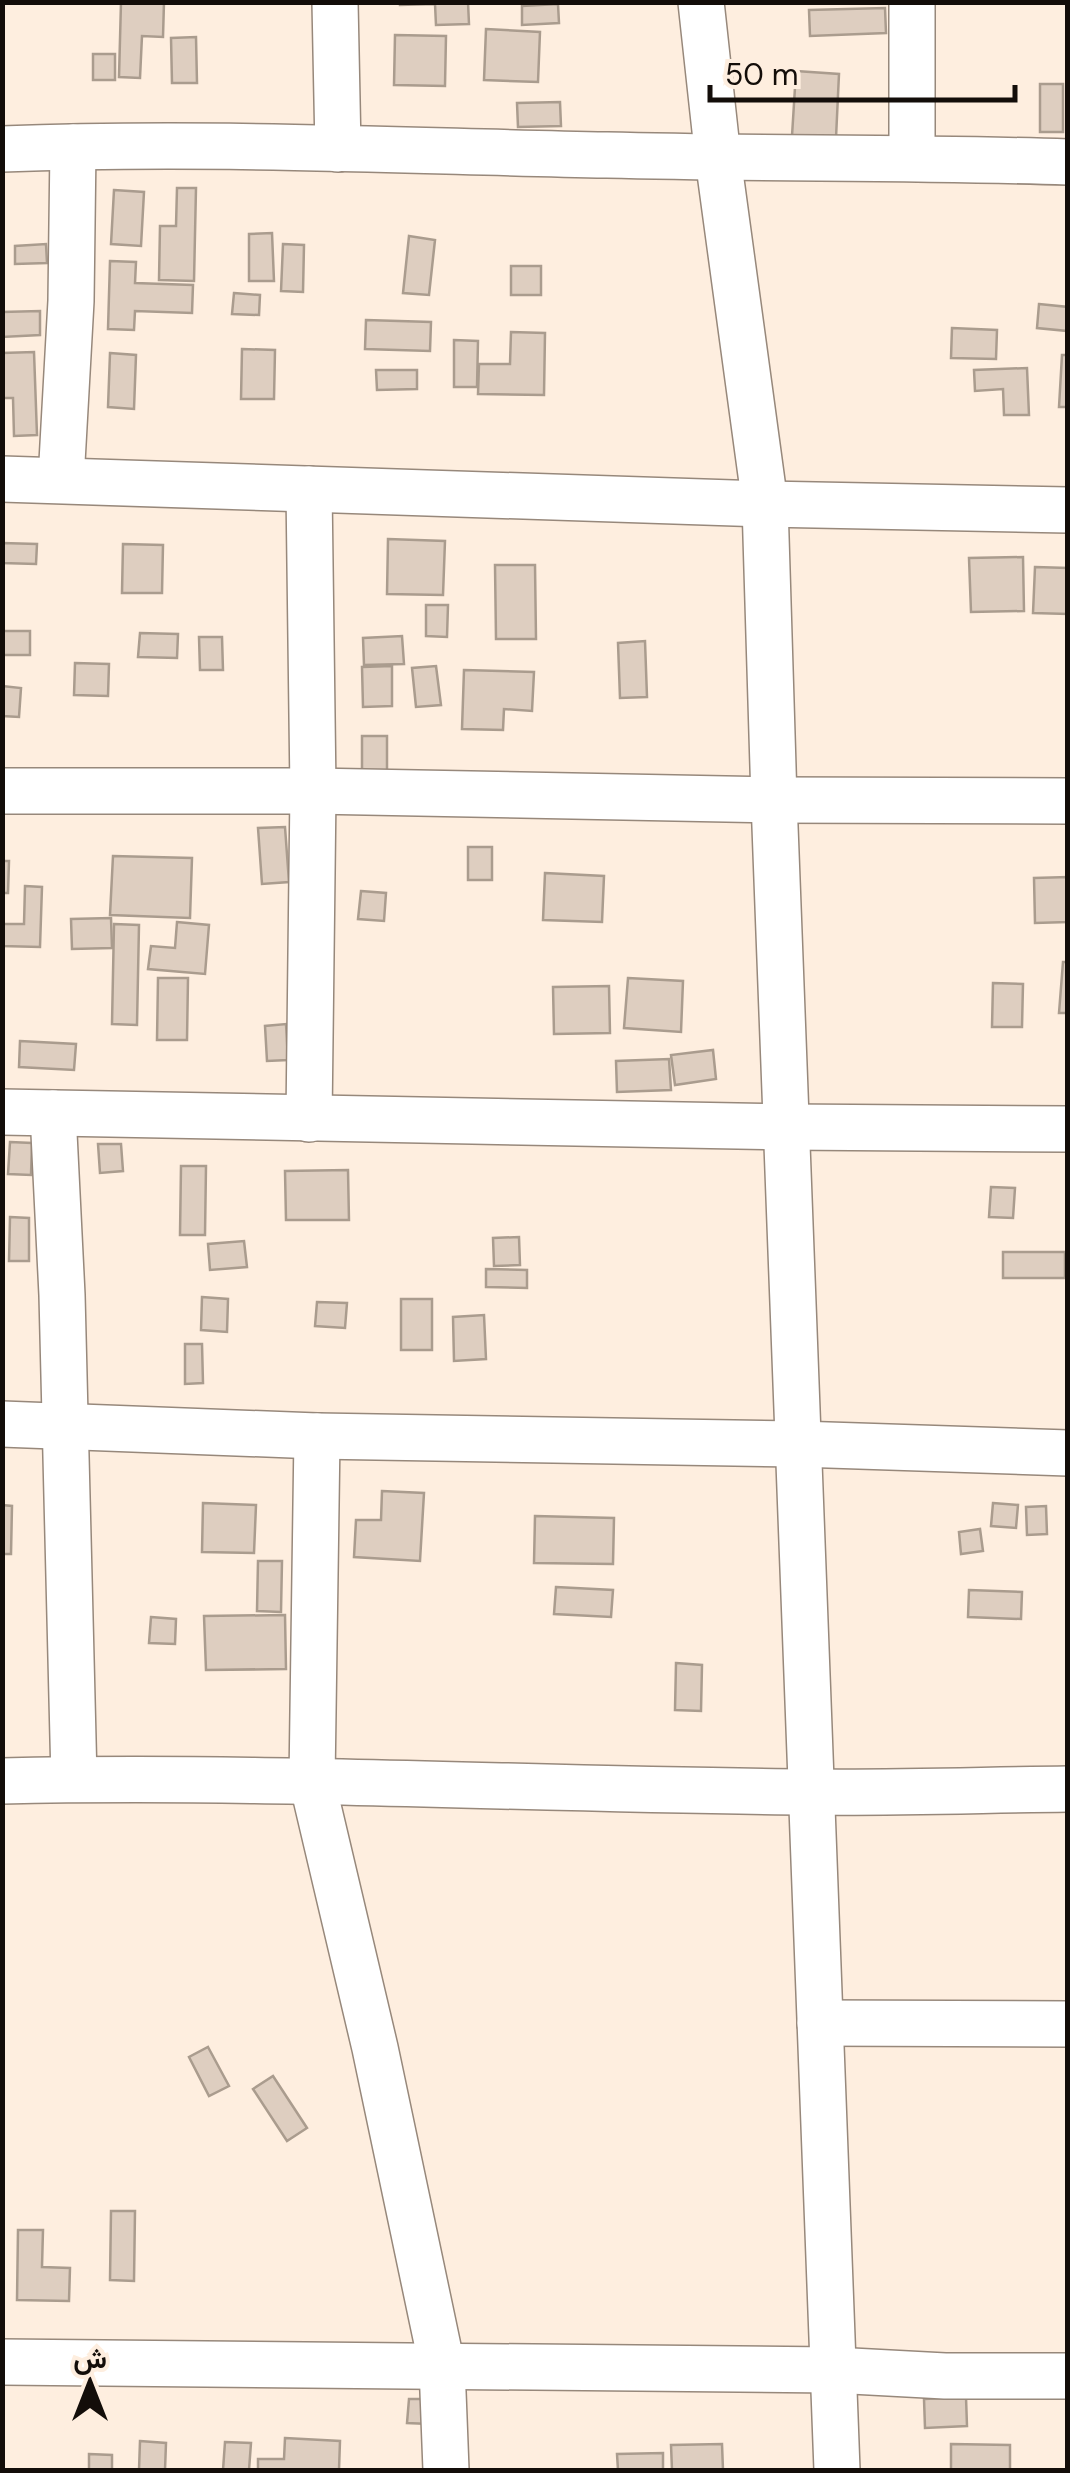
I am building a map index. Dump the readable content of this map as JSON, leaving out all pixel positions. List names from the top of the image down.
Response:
{
  "scale_bar": "50 m",
  "north": "top"
}
